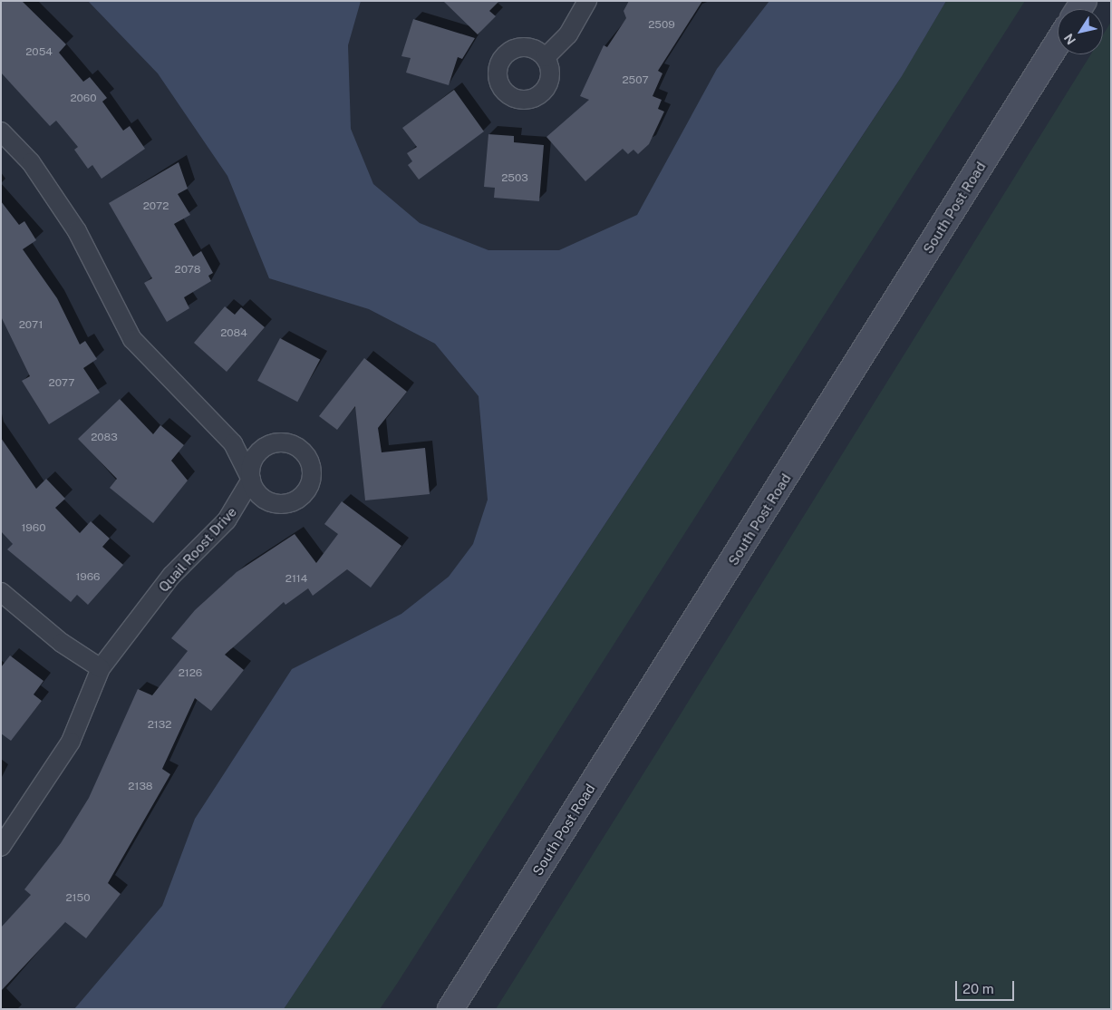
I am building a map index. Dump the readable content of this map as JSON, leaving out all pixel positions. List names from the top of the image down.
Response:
{
  "streets": {
    "street": ["South Post Road", "Quail Roost Drive"]
  },
  "house_numbers": [
    "2509",
    "2054",
    "2507",
    "2060",
    "2503",
    "2072",
    "2078",
    "2071",
    "2084",
    "2077",
    "2083",
    "1960",
    "1966",
    "2114",
    "2126",
    "2132",
    "2138",
    "2150"
  ],
  "scale_bar": "20 m",
  "north": "bottom left"
}
